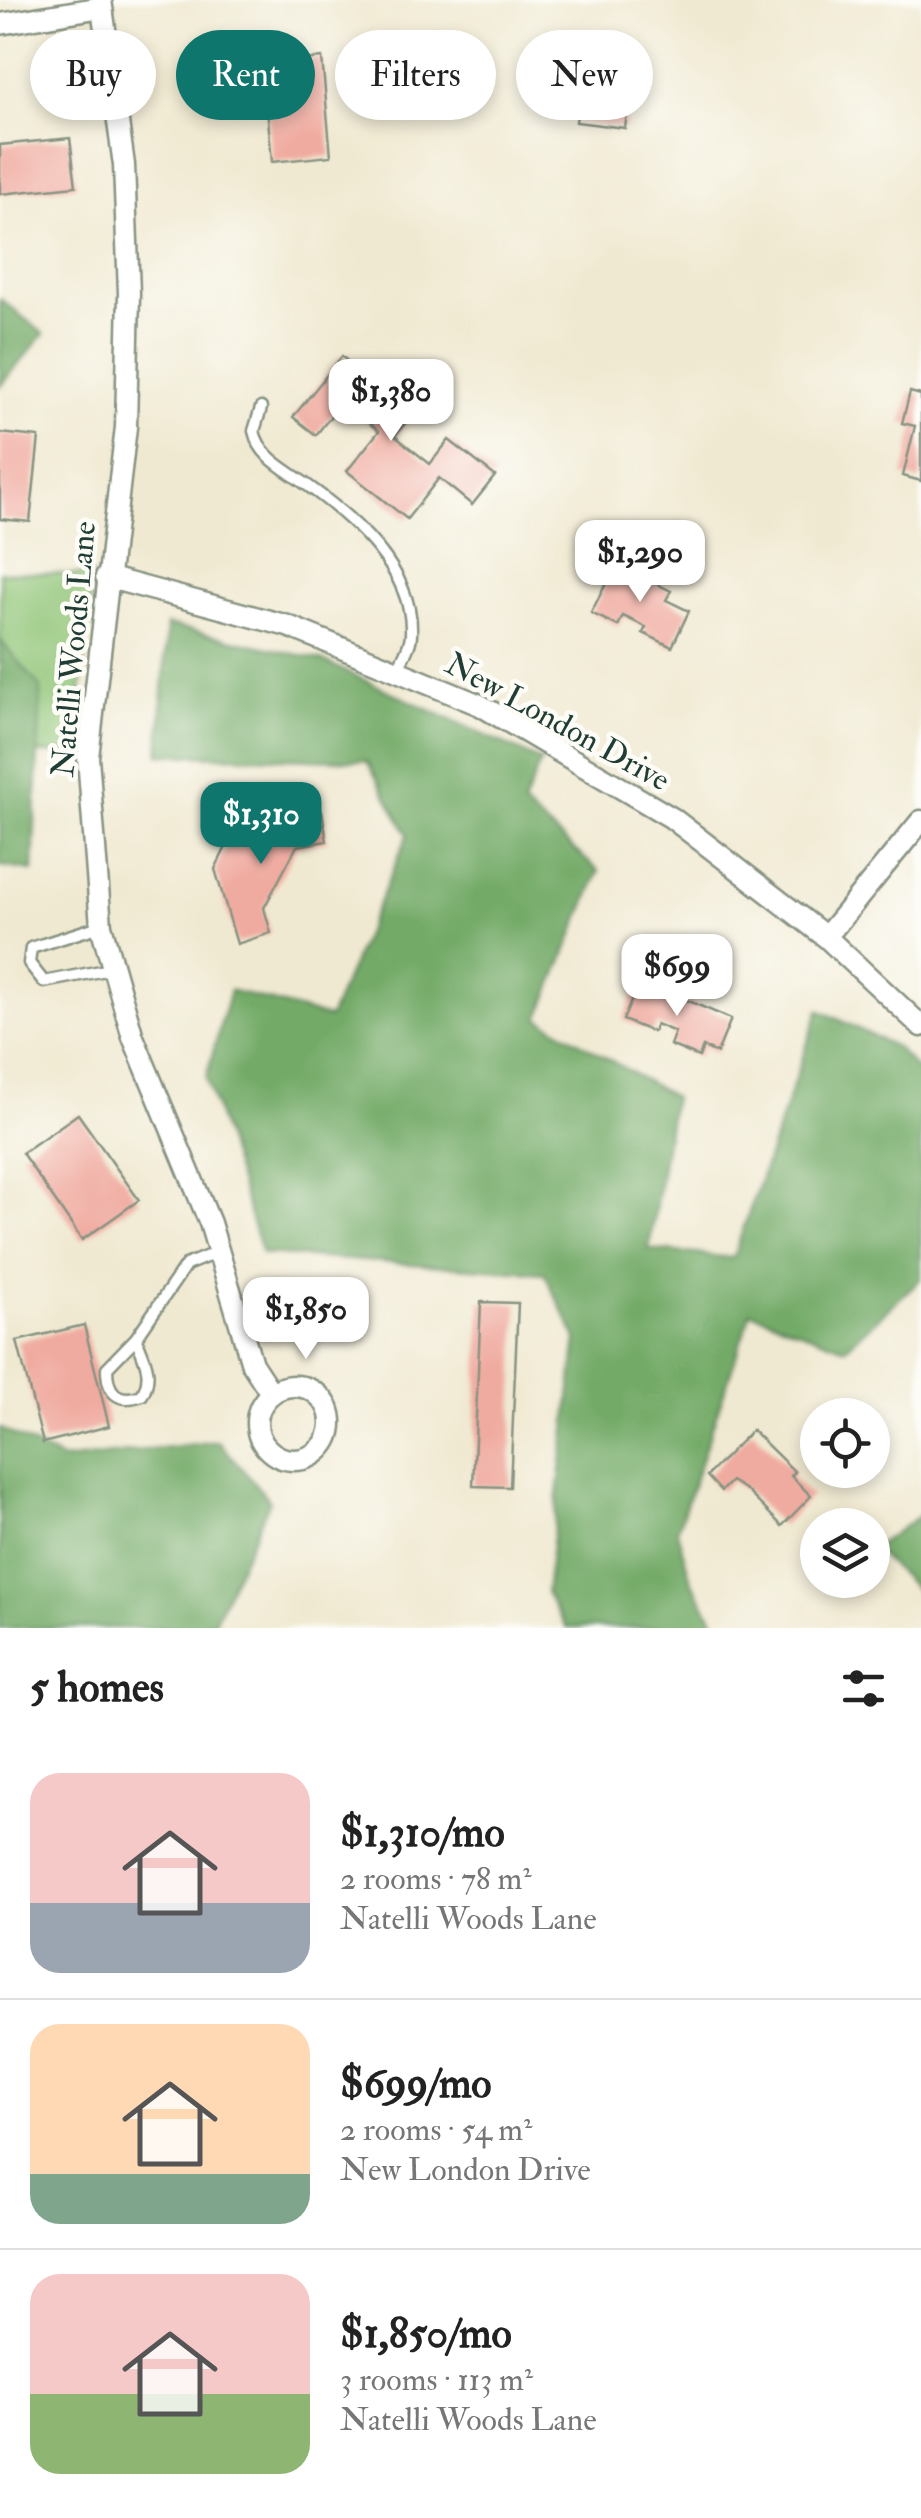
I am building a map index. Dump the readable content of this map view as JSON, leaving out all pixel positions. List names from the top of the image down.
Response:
{
  "streets": {
    "street": ["Natelli Woods Lane", "New London Drive"]
  },
  "crossings": [
    ["Natelli Woods Lane", "New London Drive"]
  ],
  "page": {
    "chip": [
      "Buy",
      "Rent",
      "Filters",
      "New"
    ],
    "price": [
      "$1,380",
      "$1,290",
      "$1,310",
      "$699",
      "$1,850"
    ],
    "heading": "5 homes",
    "list": [
      {
        "name": "$1,310/mo",
        "note": "2 rooms · 78 m² · Natelli Woods Lane"
      },
      {
        "name": "$699/mo",
        "note": "2 rooms · 54 m² · New London Drive"
      },
      {
        "name": "$1,850/mo",
        "note": "3 rooms · 113 m² · Natelli Woods Lane"
      }
    ]
  }
}
